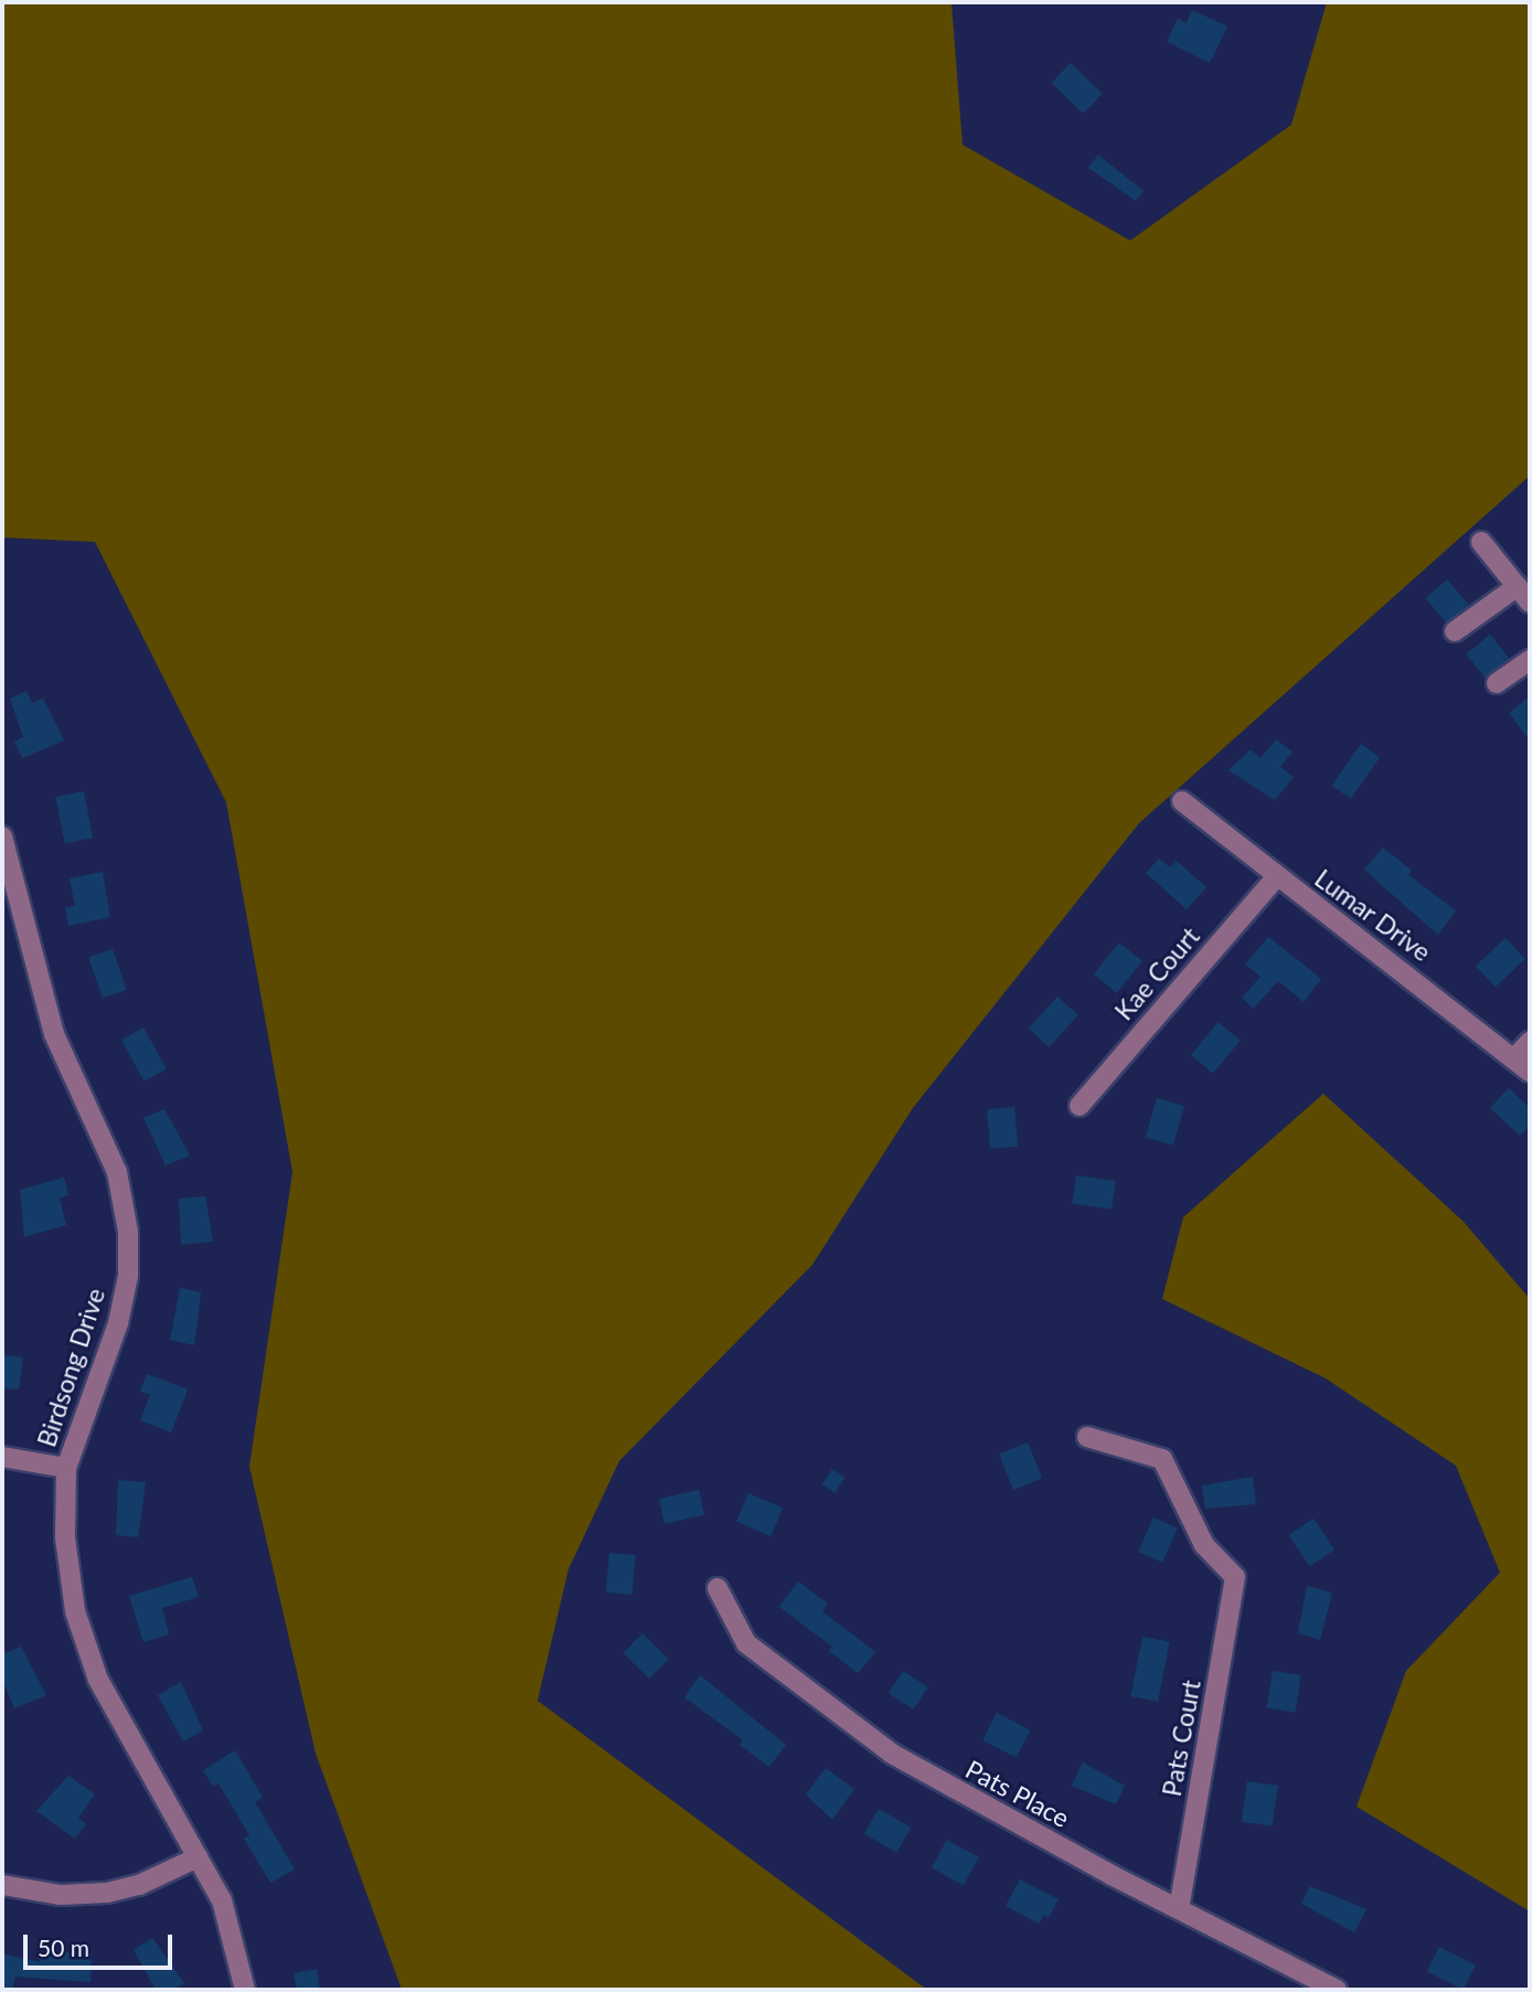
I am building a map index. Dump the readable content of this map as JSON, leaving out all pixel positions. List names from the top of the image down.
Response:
{
  "streets": {
    "street": [
      "Lumar Drive",
      "Kae Court",
      "Birdsong Drive",
      "Pats Court",
      "Pats Place"
    ]
  },
  "crossings": [
    ["Lumar Drive", "Kae Court"],
    ["Pats Court", "Pats Place"]
  ],
  "scale_bar": "50 m"
}
